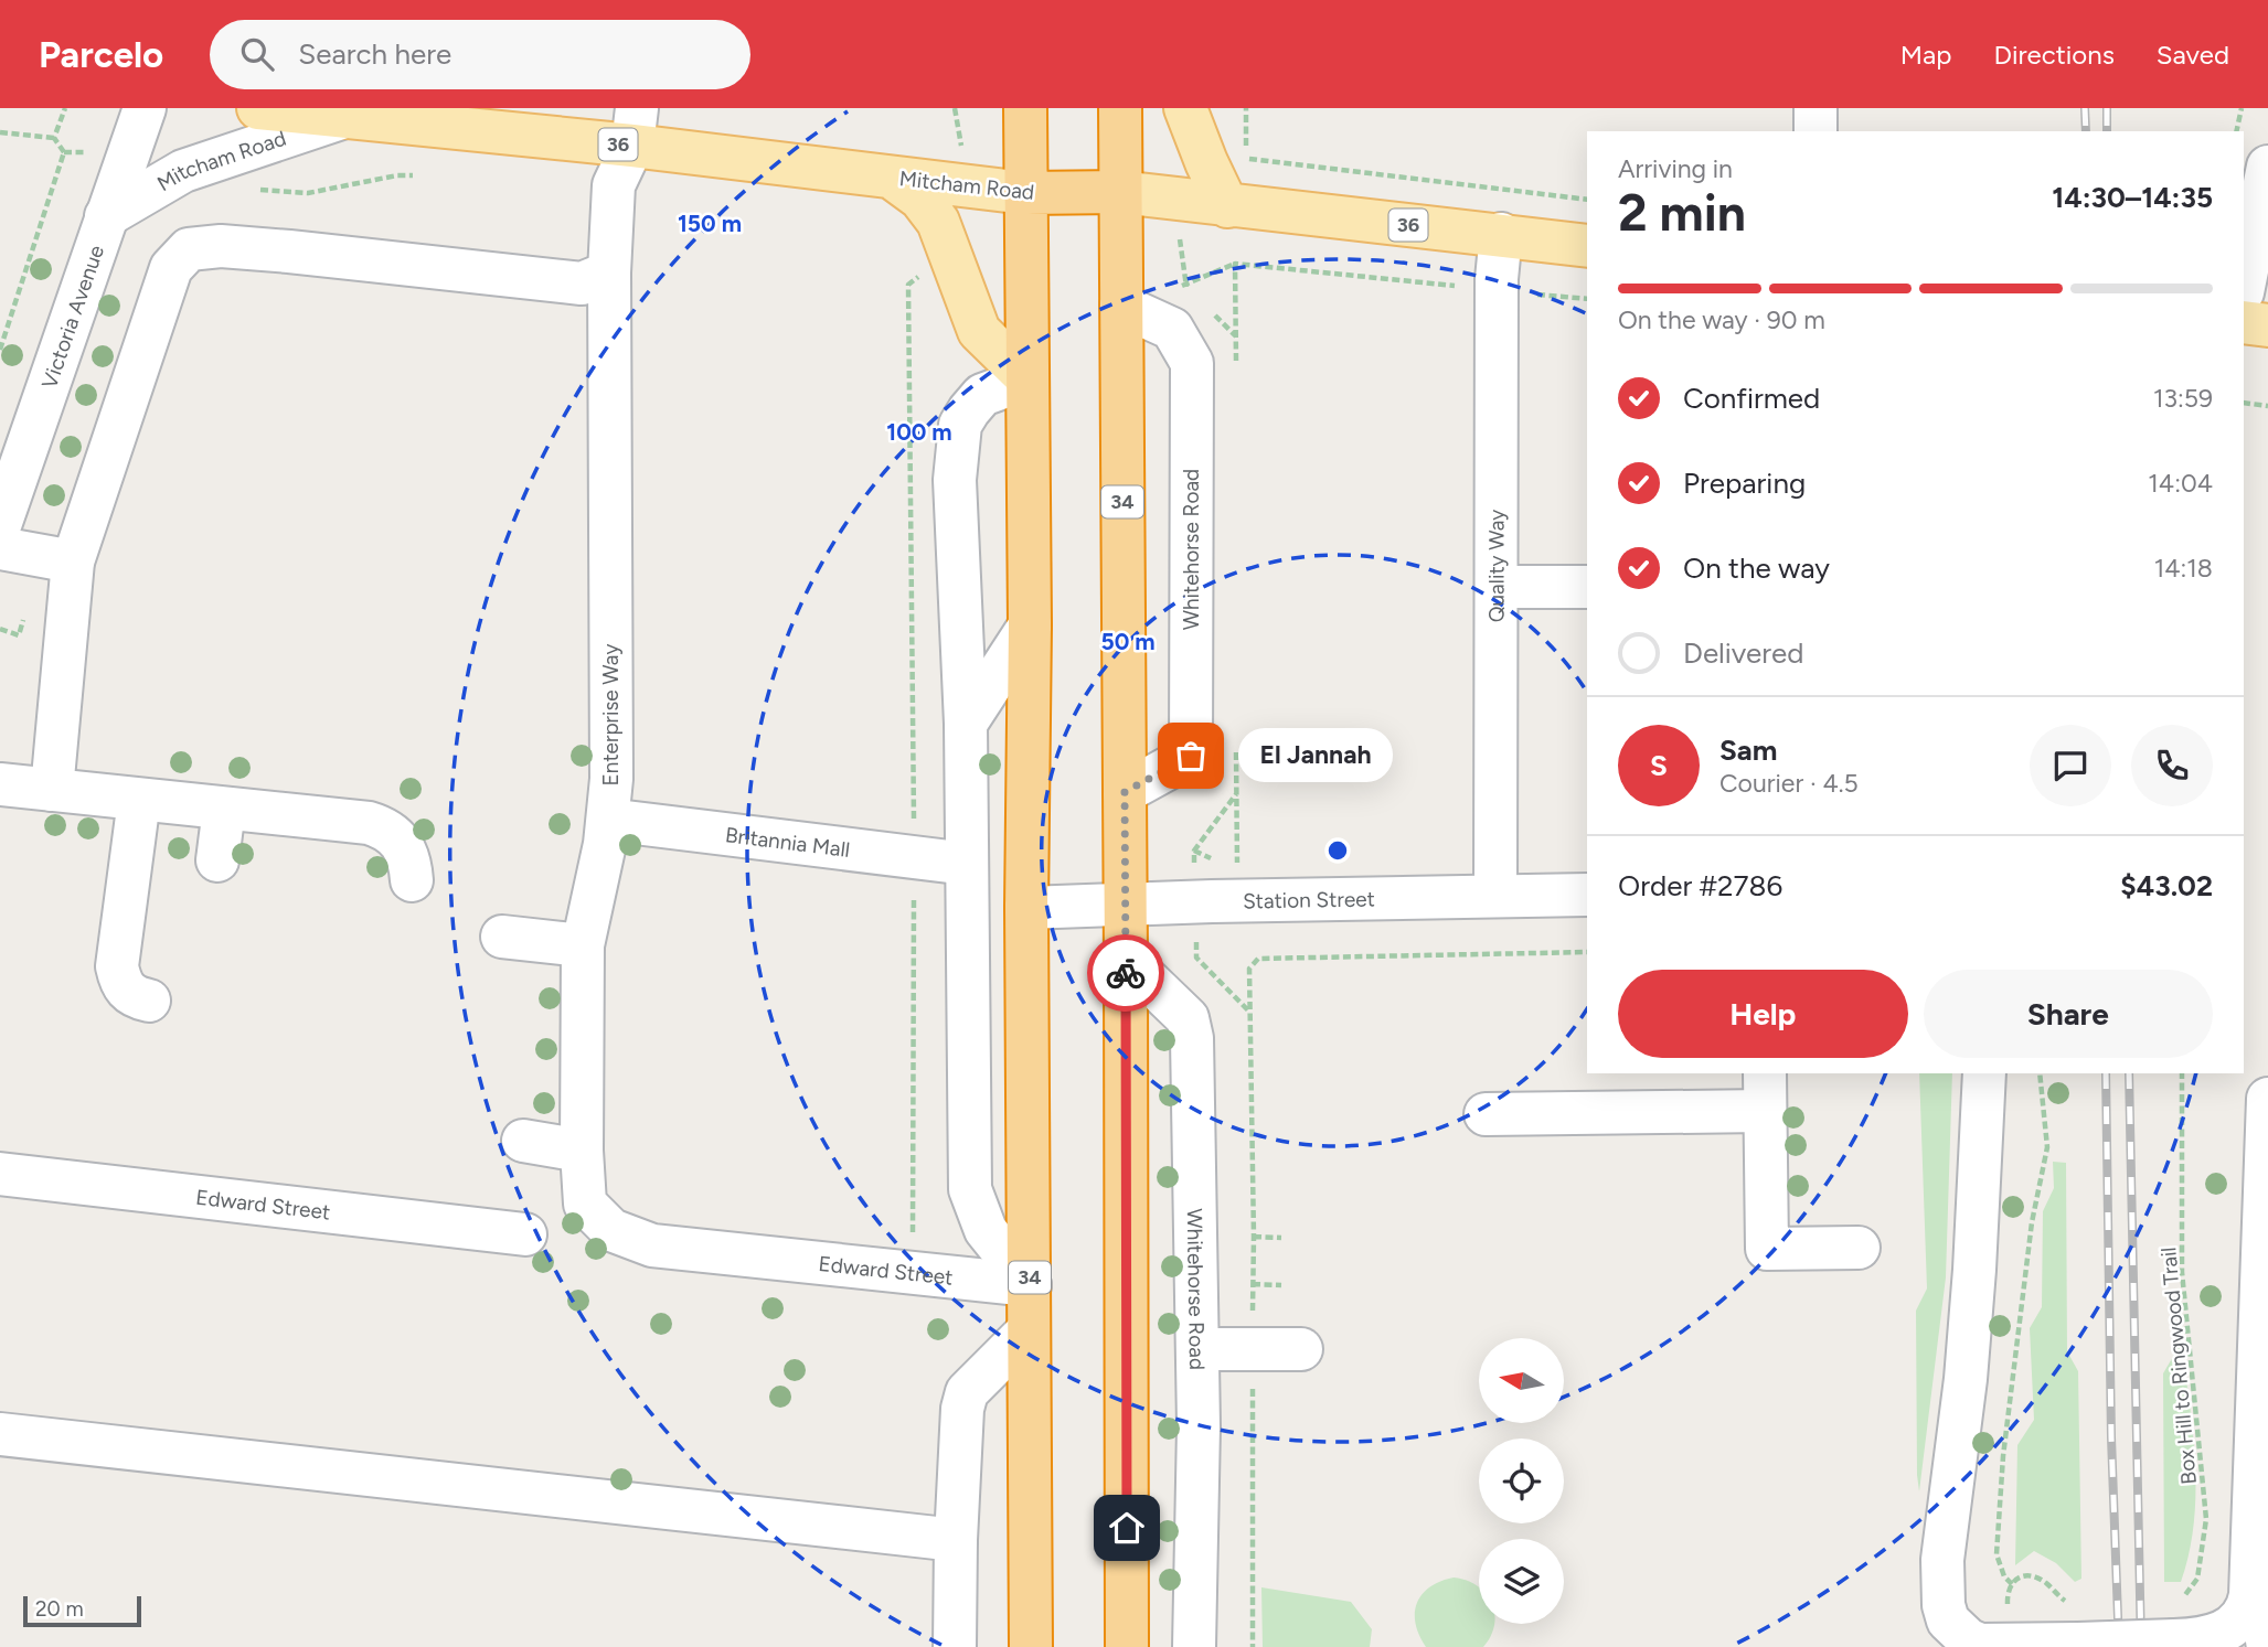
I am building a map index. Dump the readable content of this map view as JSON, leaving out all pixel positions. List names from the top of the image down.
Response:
{
  "streets": {
    "highway": ["36", "Mitcham Road", "34"],
    "street": [
      "Victoria Avenue",
      "Whitehorse Road",
      "Quality Way",
      "Enterprise Way",
      "Britannia Mall",
      "Station Street",
      "Edward Street"
    ],
    "path": ["Box Hill to Ringwood Trail"]
  },
  "crossings": [
    ["Mitcham Road", "Victoria Avenue"],
    ["Mitcham Road", "34"],
    ["Mitcham Road", "Quality Way"],
    ["Mitcham Road", "Enterprise Way"],
    ["34", "Whitehorse Road"],
    ["34", "Station Street"],
    ["34", "Edward Street"],
    ["Quality Way", "Station Street"],
    ["Enterprise Way", "Britannia Mall"],
    ["Enterprise Way", "Edward Street"]
  ],
  "places": ["El Jannah"],
  "scale_bar": "20 m",
  "north": "left",
  "page": {
    "header": "Parcelo",
    "search": "Search here",
    "nav": ["Map", "Directions", "Saved"],
    "heading": ["2 min", "Arriving in", "14:30–14:35"],
    "panel": [
      "Sam",
      "Courier · 4.5",
      "Order #2786",
      "$43.02"
    ],
    "bar": "On the way · 90 m",
    "list": [
      ["Confirmed", "13:59"],
      ["Preparing", "14:04"],
      ["On the way", "14:18"],
      "Delivered"
    ],
    "round": "S",
    "bubble": "El Jannah",
    "buttons": ["Help", "Share"],
    "scale": "20 m"
  },
  "rings": ["150 m", "100 m", "50 m"]
}
